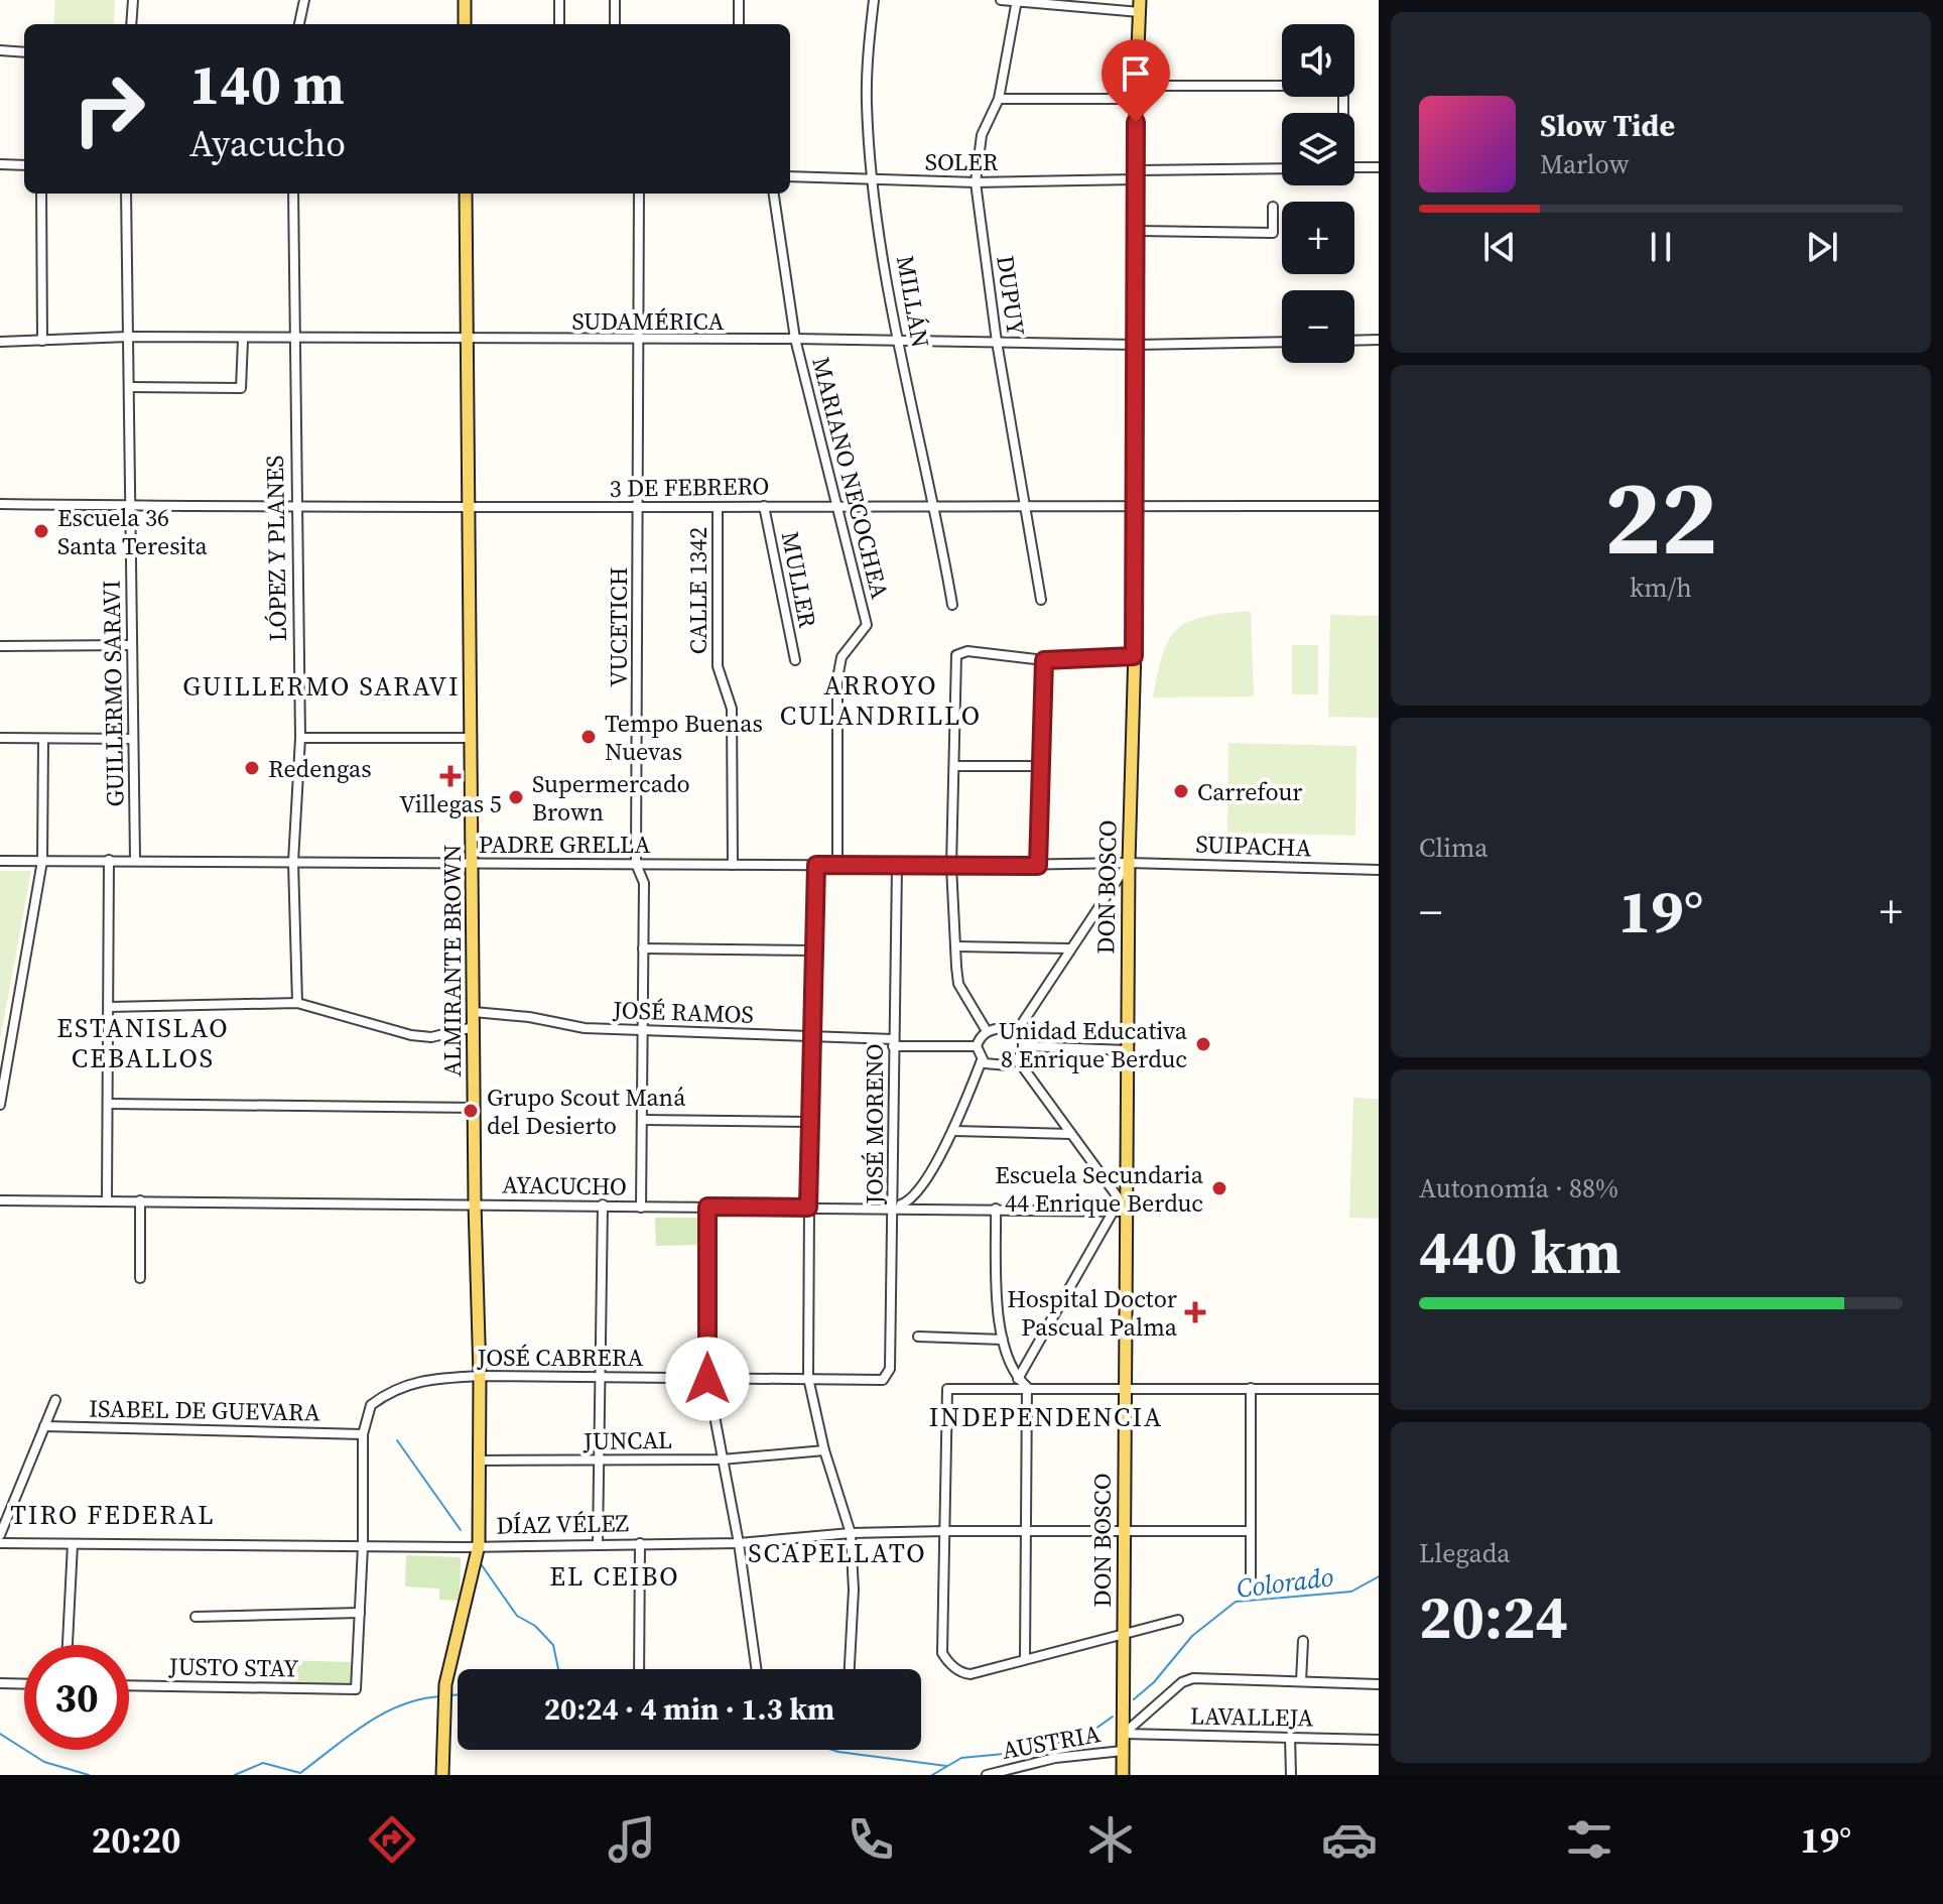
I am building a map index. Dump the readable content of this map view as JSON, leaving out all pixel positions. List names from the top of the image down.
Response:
{
  "streets": {
    "main road": ["DON BOSCO", "ALMIRANTE BROWN"],
    "street": [
      "SOLER",
      "DUPUY",
      "MILLÁN",
      "SUDAMÉRICA",
      "MARIANO NECOCHEA",
      "3 DE FEBRERO",
      "LÓPEZ Y PLANES",
      "MULLER",
      "CALLE 1342",
      "VUCETICH",
      "GUILLERMO SARAVI",
      "PADRE GRELLA",
      "SUIPACHA",
      "JOSÉ RAMOS",
      "JOSÉ MORENO",
      "AYACUCHO",
      "JOSÉ CABRERA",
      "ISABEL DE GUEVARA",
      "JUNCAL",
      "DÍAZ VÉLEZ",
      "JUSTO STAY",
      "LAVALLEJA",
      "AUSTRIA"
    ]
  },
  "crossings": [
    ["SOLER", "DUPUY"],
    ["SOLER", "MILLÁN"],
    ["SOLER", "DON BOSCO"],
    ["DUPUY", "SUDAMÉRICA"],
    ["DUPUY", "3 DE FEBRERO"],
    ["MILLÁN", "SUDAMÉRICA"],
    ["MILLÁN", "3 DE FEBRERO"],
    ["SUDAMÉRICA", "MARIANO NECOCHEA"],
    ["SUDAMÉRICA", "LÓPEZ Y PLANES"],
    ["SUDAMÉRICA", "VUCETICH"],
    ["SUDAMÉRICA", "GUILLERMO SARAVI"],
    ["SUDAMÉRICA", "DON BOSCO"],
    ["SUDAMÉRICA", "ALMIRANTE BROWN"],
    ["MARIANO NECOCHEA", "3 DE FEBRERO"],
    ["MARIANO NECOCHEA", "PADRE GRELLA"],
    ["3 DE FEBRERO", "LÓPEZ Y PLANES"],
    ["3 DE FEBRERO", "MULLER"],
    ["3 DE FEBRERO", "CALLE 1342"],
    ["3 DE FEBRERO", "VUCETICH"],
    ["3 DE FEBRERO", "GUILLERMO SARAVI"],
    ["3 DE FEBRERO", "DON BOSCO"],
    ["3 DE FEBRERO", "ALMIRANTE BROWN"],
    ["LÓPEZ Y PLANES", "PADRE GRELLA"],
    ["CALLE 1342", "PADRE GRELLA"],
    ["VUCETICH", "PADRE GRELLA"],
    ["VUCETICH", "JOSÉ RAMOS"],
    ["VUCETICH", "AYACUCHO"],
    ["GUILLERMO SARAVI", "PADRE GRELLA"],
    ["PADRE GRELLA", "SUIPACHA"],
    ["PADRE GRELLA", "DON BOSCO"],
    ["PADRE GRELLA", "ALMIRANTE BROWN"],
    ["PADRE GRELLA", "JOSÉ MORENO"],
    ["SUIPACHA", "DON BOSCO"],
    ["DON BOSCO", "AYACUCHO"],
    ["DON BOSCO", "DÍAZ VÉLEZ"],
    ["DON BOSCO", "LAVALLEJA"],
    ["DON BOSCO", "AUSTRIA"],
    ["ALMIRANTE BROWN", "JOSÉ RAMOS"],
    ["ALMIRANTE BROWN", "AYACUCHO"],
    ["ALMIRANTE BROWN", "JOSÉ CABRERA"],
    ["ALMIRANTE BROWN", "JUNCAL"],
    ["ALMIRANTE BROWN", "DÍAZ VÉLEZ"],
    ["JOSÉ RAMOS", "JOSÉ MORENO"],
    ["JOSÉ MORENO", "AYACUCHO"],
    ["JOSÉ MORENO", "JOSÉ CABRERA"],
    ["JOSÉ CABRERA", "ISABEL DE GUEVARA"]
  ],
  "districts": [
    "ARROYO CULANDRILLO",
    "GUILLERMO SARAVI",
    "ESTANISLAO CEBALLOS",
    "INDEPENDENCIA",
    "TIRO FEDERAL",
    "SCAPELLATO",
    "EL CEIBO"
  ],
  "water": ["Colorado"],
  "places": {
    "other": [
      "Escuela 36 Santa Teresita",
      "Tempo Buenas Nuevas",
      "Redengas",
      "Carrefour",
      "Supermercado Brown",
      "Unidad Educativa 8 Enrique Berduc",
      "Grupo Scout Maná del Desierto",
      "Escuela Secundaria 44 Enrique Berduc"
    ],
    "health": ["Villegas 5", "Hospital Doctor Pascual Palma"]
  },
  "page": {
    "map_buttons": ["+", "−"],
    "turn": ["140 m", "Ayacucho"],
    "song": ["Slow Tide", "Marlow"],
    "tile": [
      ["22", "km/h"],
      "Clima",
      ["Autonomía · 88%", "440 km"],
      ["Llegada", "20:24"]
    ],
    "heat": ["−", "19°", "+"],
    "limit": "30",
    "trip": "20:24 · 4 min · 1.3 km",
    "tabs": ["20:20", "19°"]
  }
}
